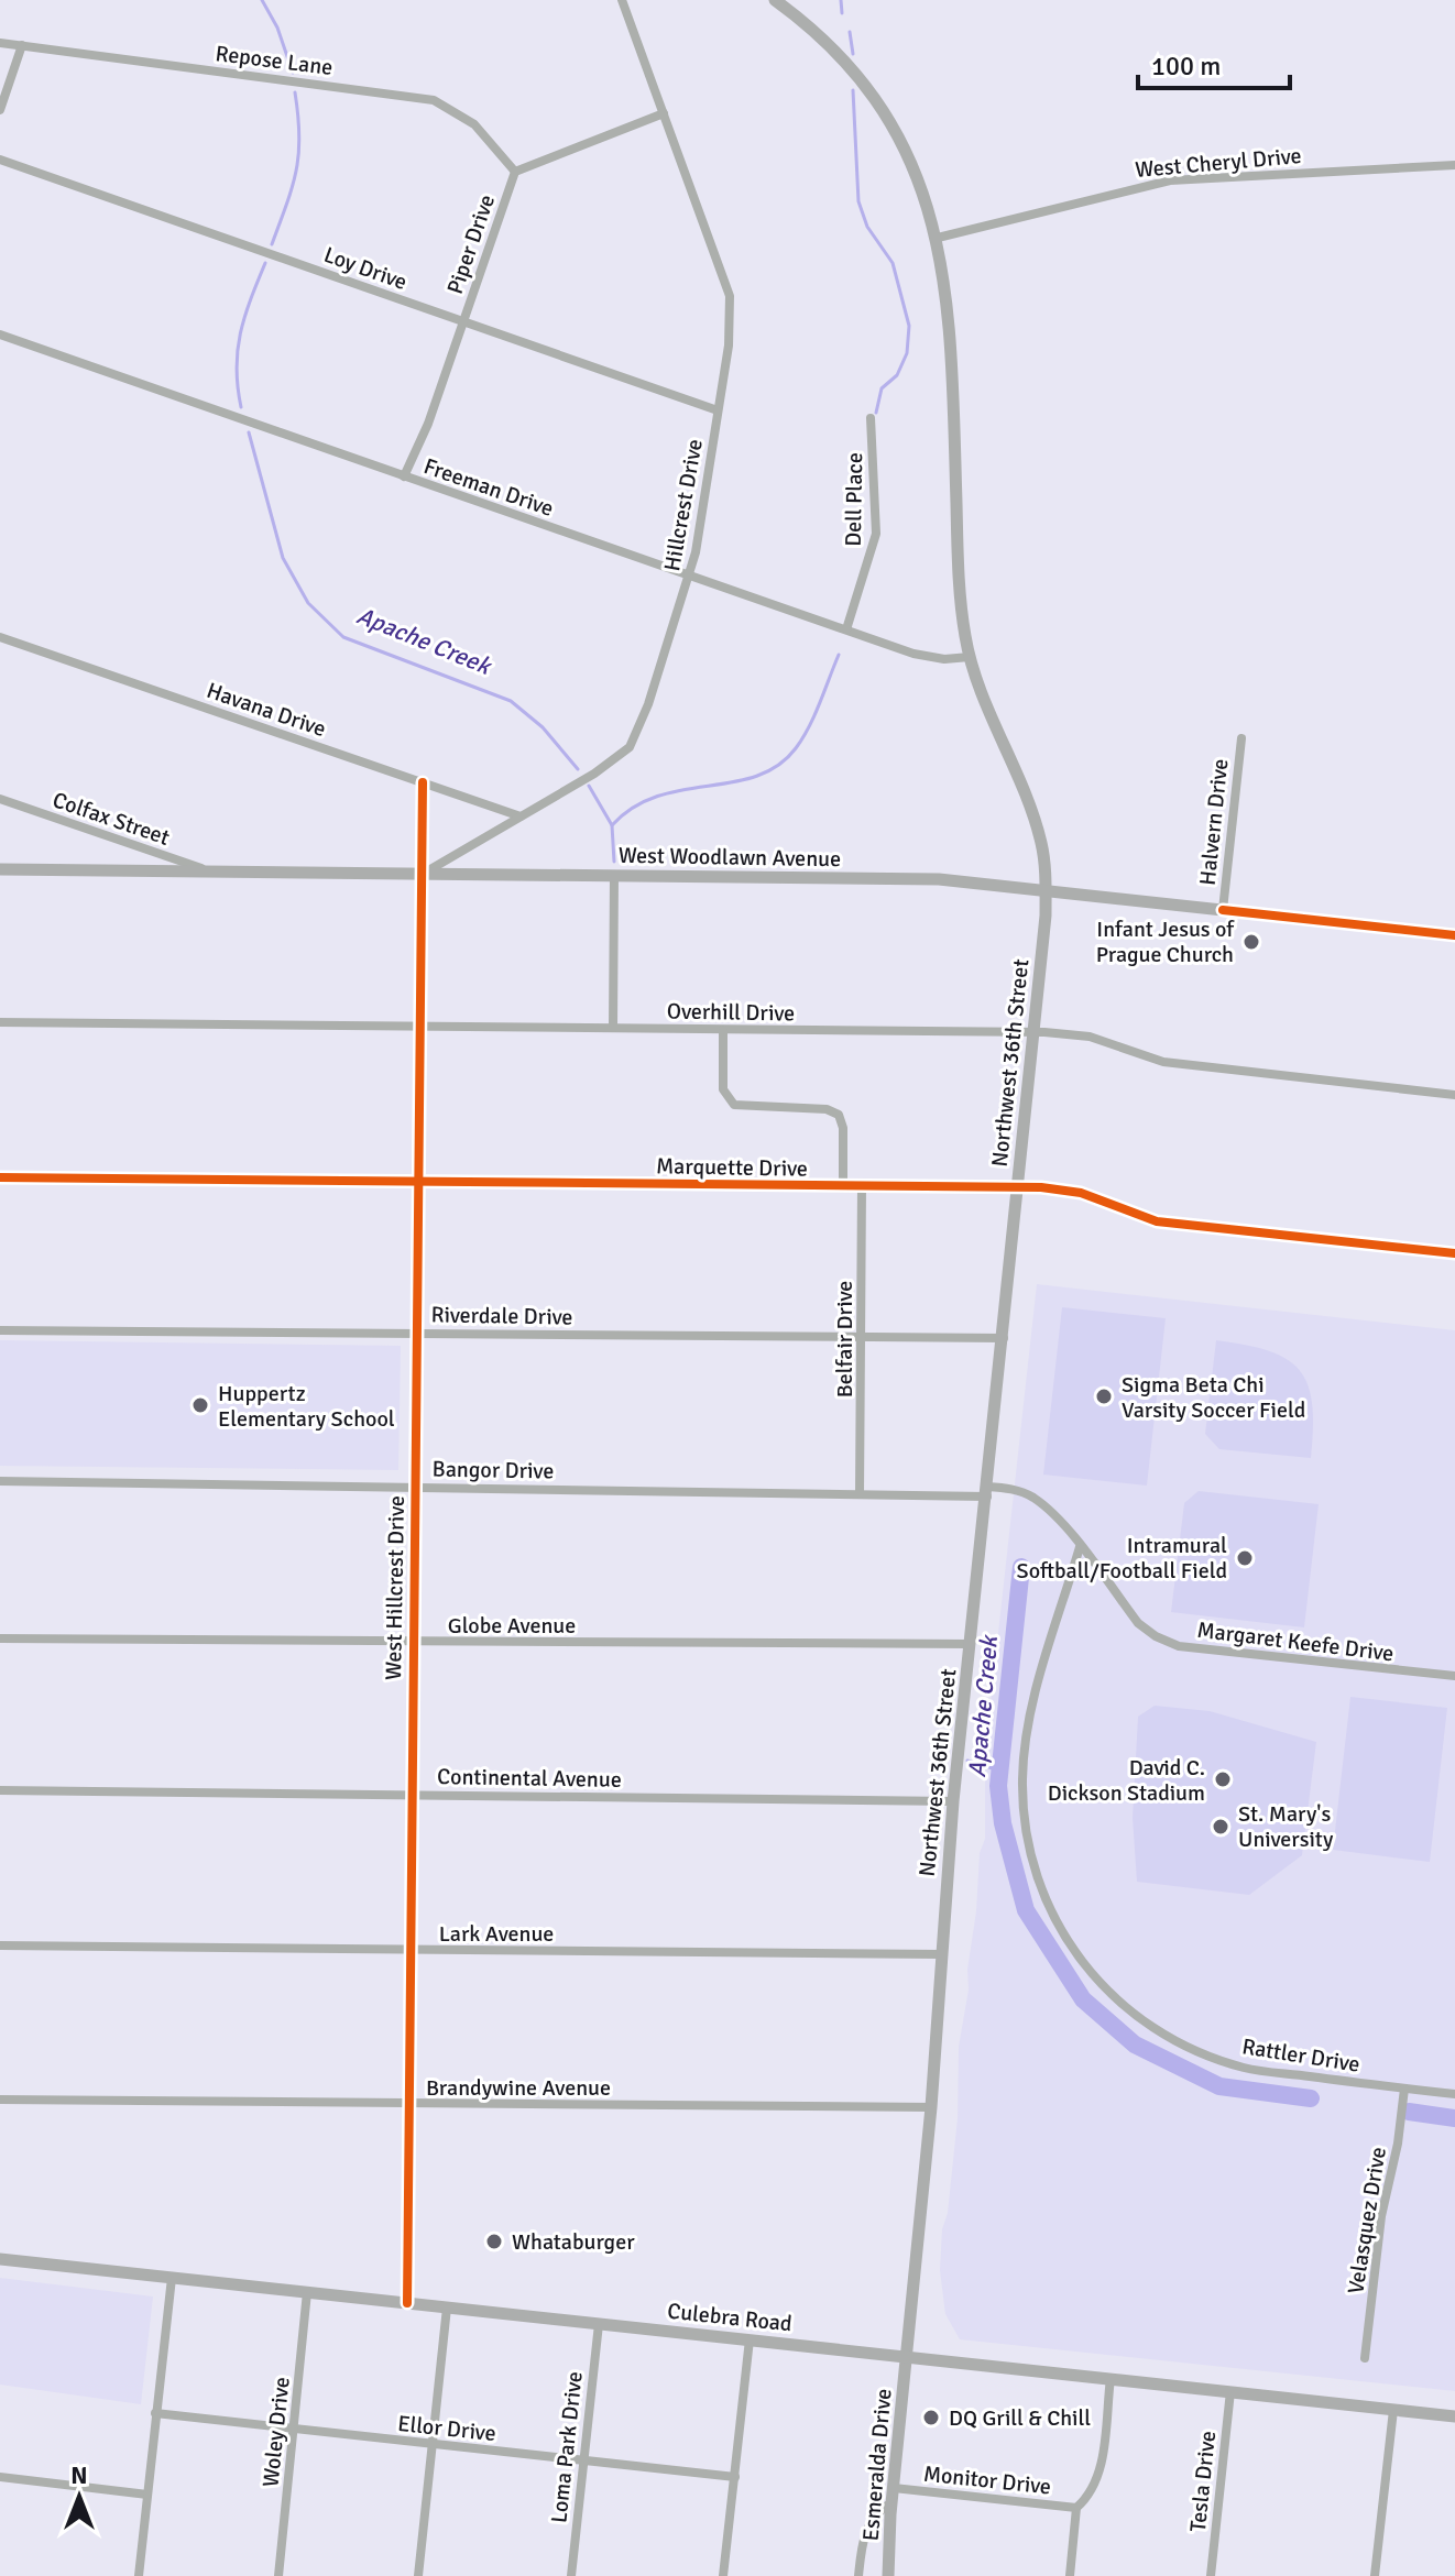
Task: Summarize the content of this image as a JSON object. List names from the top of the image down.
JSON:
{
  "streets": {
    "main road": [
      "West Woodlawn Avenue",
      "Northwest 36th Street",
      "Culebra Road",
      "Esmeralda Drive"
    ],
    "street": [
      "Repose Lane",
      "West Cheryl Drive",
      "Piper Drive",
      "Loy Drive",
      "Freeman Drive",
      "Dell Place",
      "Hillcrest Drive",
      "Havana Drive",
      "Colfax Street",
      "Halvern Drive",
      "Overhill Drive",
      "Marquette Drive",
      "Riverdale Drive",
      "Belfair Drive",
      "Bangor Drive",
      "West Hillcrest Drive",
      "Globe Avenue",
      "Margaret Keefe Drive",
      "Continental Avenue",
      "Lark Avenue",
      "Rattler Drive",
      "Brandywine Avenue",
      "Velasquez Drive",
      "Ellor Drive",
      "Woley Drive",
      "Loma Park Drive",
      "Monitor Drive",
      "Tesla Drive"
    ]
  },
  "crossings": [
    ["Repose Lane", "Piper Drive"],
    ["West Cheryl Drive", "Northwest 36th Street"],
    ["Piper Drive", "Loy Drive"],
    ["Piper Drive", "Freeman Drive"],
    ["Piper Drive", "Hillcrest Drive"],
    ["Loy Drive", "Hillcrest Drive"],
    ["Freeman Drive", "Dell Place"],
    ["Freeman Drive", "Hillcrest Drive"],
    ["Freeman Drive", "Northwest 36th Street"],
    ["Hillcrest Drive", "Havana Drive"],
    ["Hillcrest Drive", "West Woodlawn Avenue"],
    ["Hillcrest Drive", "West Hillcrest Drive"],
    ["Colfax Street", "West Woodlawn Avenue"],
    ["Halvern Drive", "West Woodlawn Avenue"],
    ["West Woodlawn Avenue", "Northwest 36th Street"],
    ["West Woodlawn Avenue", "West Hillcrest Drive"],
    ["Overhill Drive", "Northwest 36th Street"],
    ["Overhill Drive", "West Hillcrest Drive"],
    ["Northwest 36th Street", "Marquette Drive"],
    ["Northwest 36th Street", "Riverdale Drive"],
    ["Northwest 36th Street", "Bangor Drive"],
    ["Northwest 36th Street", "Globe Avenue"],
    ["Northwest 36th Street", "Margaret Keefe Drive"],
    ["Northwest 36th Street", "Continental Avenue"],
    ["Northwest 36th Street", "Lark Avenue"],
    ["Northwest 36th Street", "Brandywine Avenue"],
    ["Northwest 36th Street", "Culebra Road"],
    ["Northwest 36th Street", "Esmeralda Drive"],
    ["Marquette Drive", "Belfair Drive"],
    ["Marquette Drive", "West Hillcrest Drive"],
    ["Riverdale Drive", "Belfair Drive"],
    ["Riverdale Drive", "West Hillcrest Drive"],
    ["Belfair Drive", "Bangor Drive"],
    ["Bangor Drive", "West Hillcrest Drive"],
    ["Bangor Drive", "Margaret Keefe Drive"],
    ["West Hillcrest Drive", "Globe Avenue"],
    ["West Hillcrest Drive", "Continental Avenue"],
    ["West Hillcrest Drive", "Lark Avenue"],
    ["West Hillcrest Drive", "Brandywine Avenue"],
    ["West Hillcrest Drive", "Culebra Road"],
    ["Margaret Keefe Drive", "Rattler Drive"],
    ["Rattler Drive", "Velasquez Drive"],
    ["Culebra Road", "Woley Drive"],
    ["Culebra Road", "Loma Park Drive"],
    ["Culebra Road", "Esmeralda Drive"],
    ["Culebra Road", "Tesla Drive"],
    ["Ellor Drive", "Woley Drive"],
    ["Ellor Drive", "Loma Park Drive"],
    ["Esmeralda Drive", "Monitor Drive"]
  ],
  "water": ["Apache Creek"],
  "places": [
    "Infant Jesus of Prague Church",
    "Sigma Beta Chi Varsity Soccer Field",
    "Huppertz Elementary School",
    "Intramural Softball/Football Field",
    "David C. Dickson Stadium",
    "St. Mary's University",
    "Whataburger",
    "DQ Grill & Chill"
  ],
  "scale_bar": "100 m",
  "north": "top"
}
